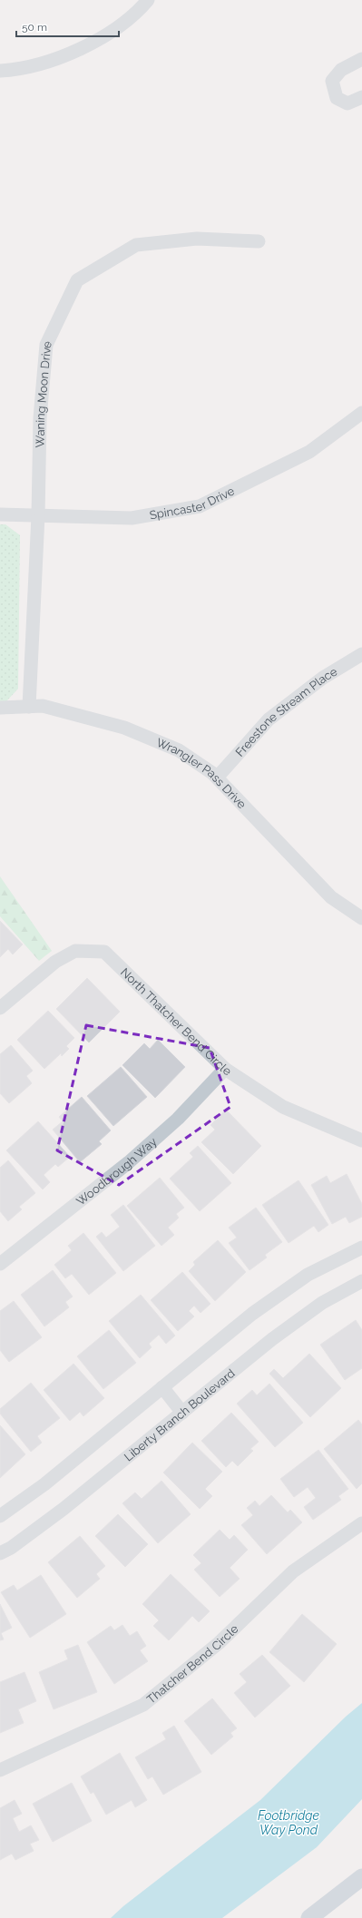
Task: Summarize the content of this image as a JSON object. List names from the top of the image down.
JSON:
{
  "streets": {
    "street": [
      "Waning Moon Drive",
      "Spincaster Drive",
      "Freestone Stream Place",
      "Wrangler Pass Drive",
      "North Thatcher Bend Circle",
      "Woodbrough Way",
      "Liberty Branch Boulevard",
      "Thatcher Bend Circle"
    ]
  },
  "crossings": [
    ["Waning Moon Drive", "Spincaster Drive"],
    ["Waning Moon Drive", "Wrangler Pass Drive"],
    ["Freestone Stream Place", "Wrangler Pass Drive"],
    ["North Thatcher Bend Circle", "Woodbrough Way"]
  ],
  "water": ["Footbridge Way Pond"],
  "scale_bar": "50 m"
}
